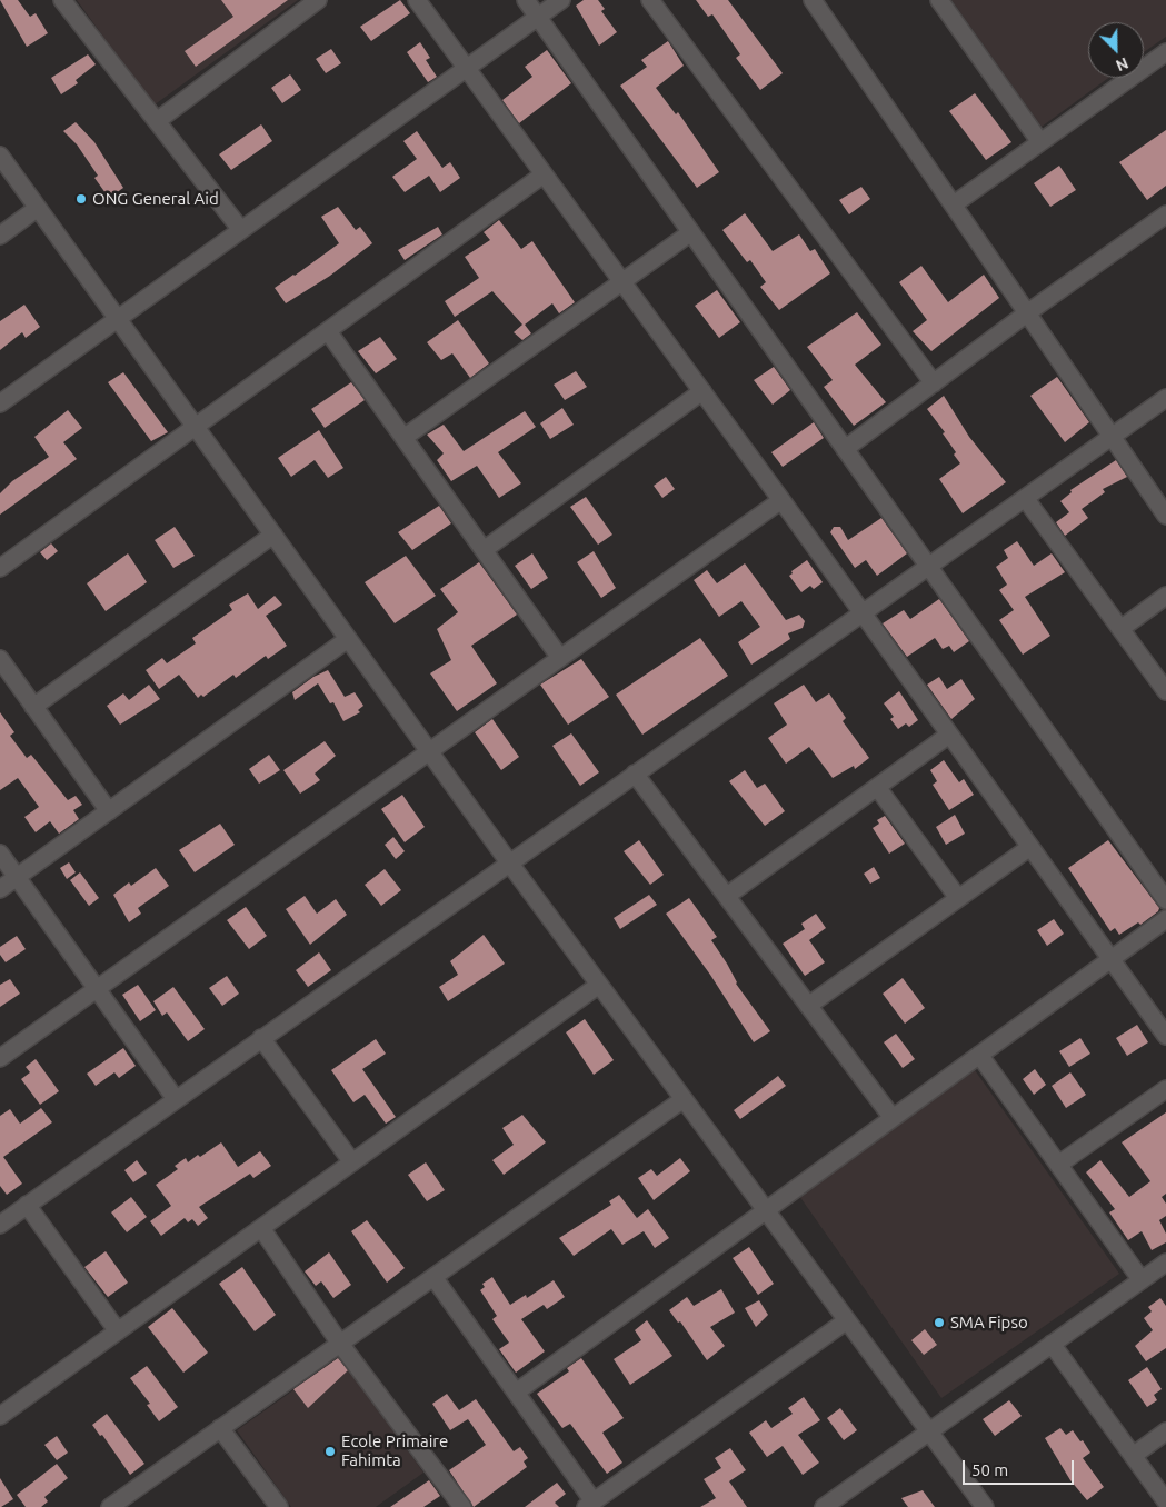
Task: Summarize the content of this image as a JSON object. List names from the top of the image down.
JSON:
{
  "places": ["ONG General Aid", "SMA Fipso", "Ecole Primaire Fahimta"],
  "scale_bar": "50 m",
  "north": "bottom right"
}
